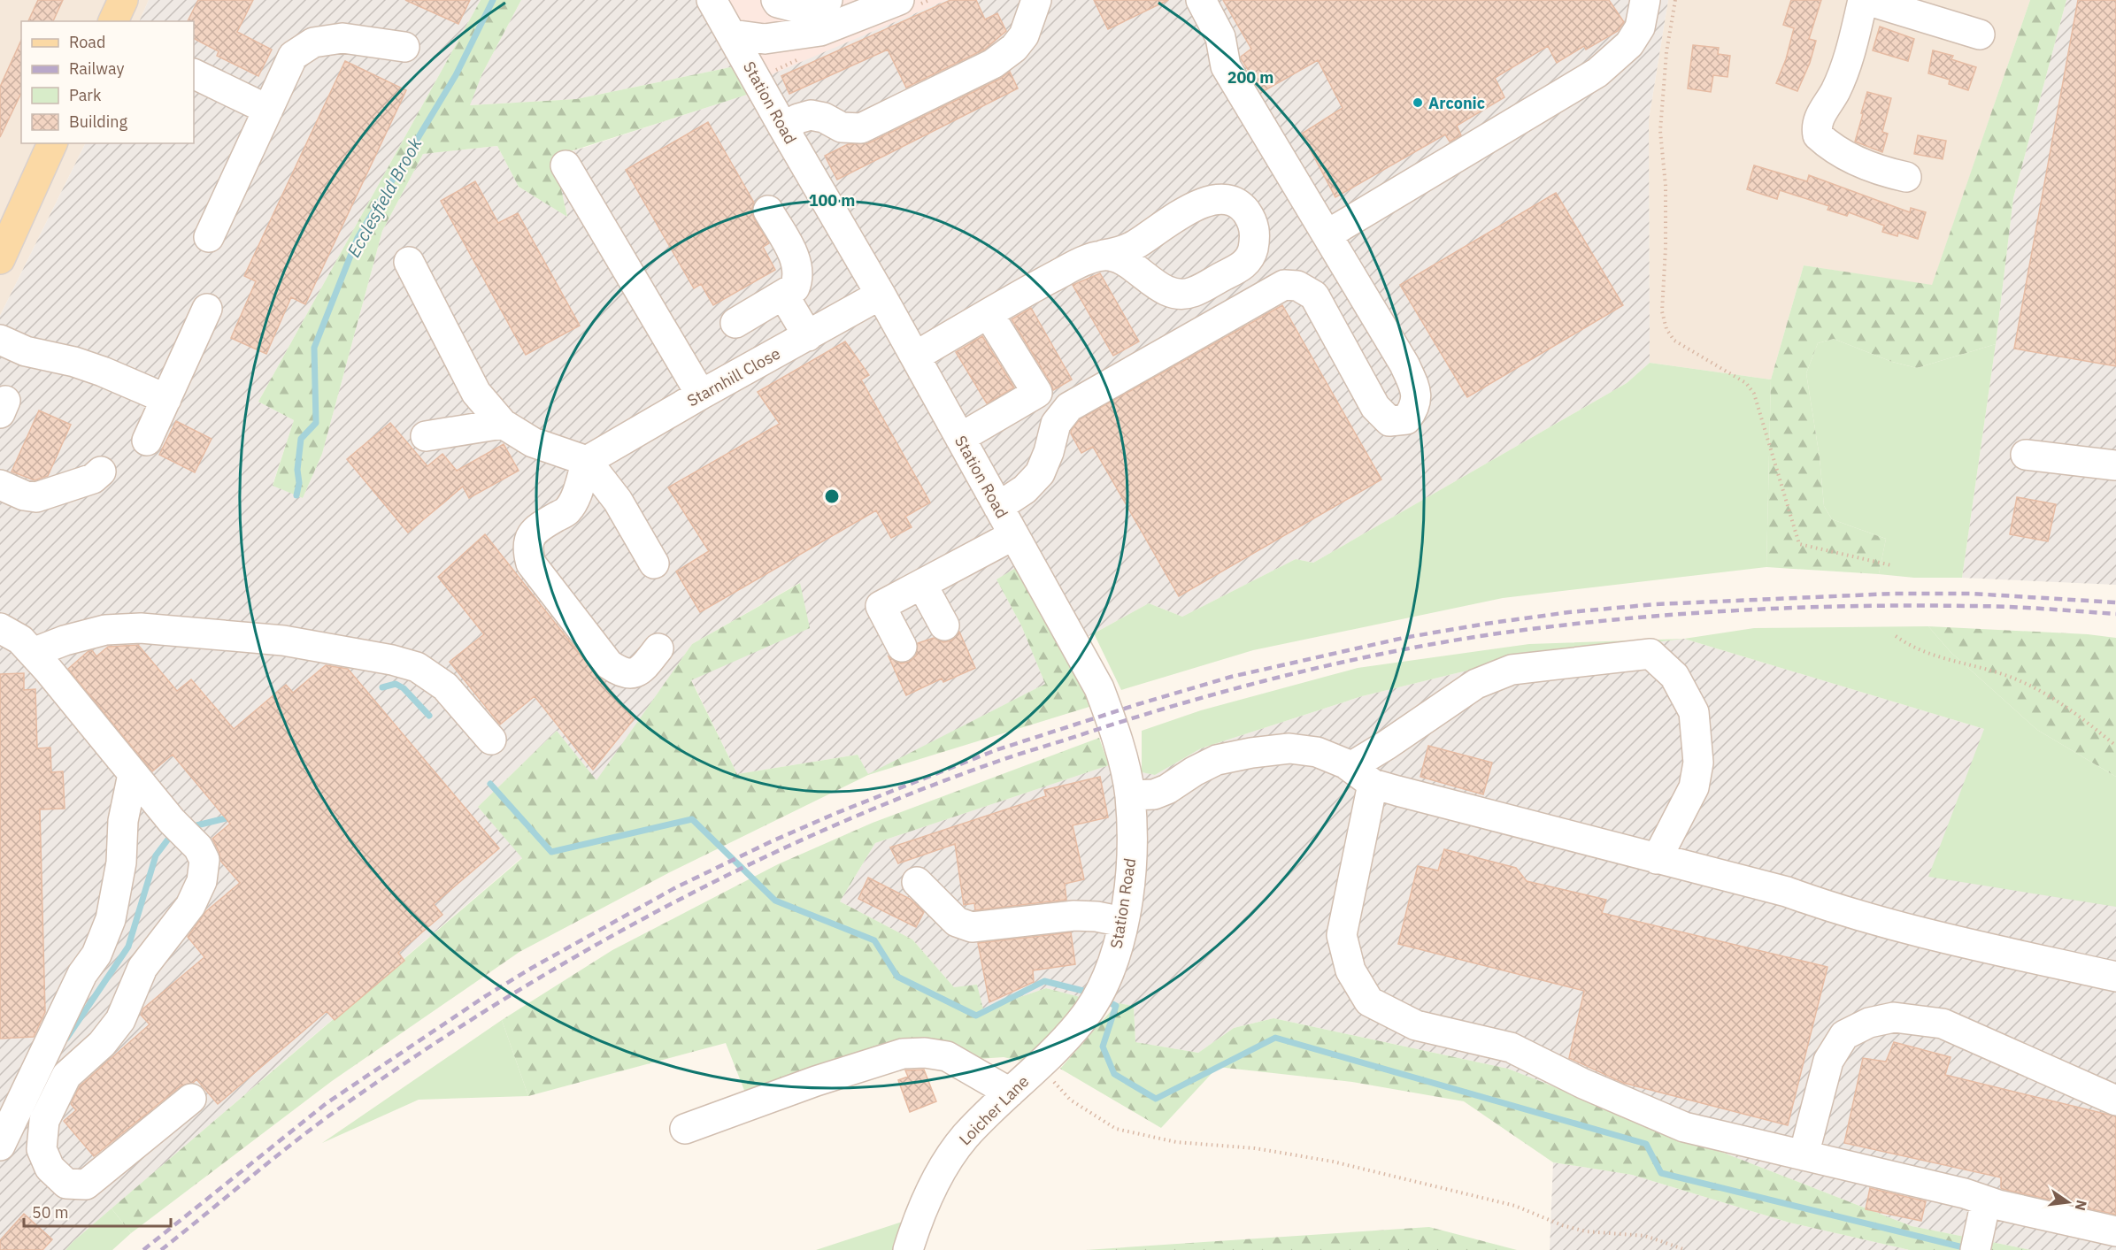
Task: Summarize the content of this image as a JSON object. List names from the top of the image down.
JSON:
{
  "streets": {
    "street": ["Station Road", "Starnhill Close", "Loicher Lane"]
  },
  "crossings": [
    ["Station Road", "Starnhill Close"],
    ["Station Road", "Loicher Lane"]
  ],
  "water": ["Ecclesfield Brook"],
  "places": ["Arconic"],
  "legend": [
    "Road",
    "Railway",
    "Park",
    "Building"
  ],
  "scale_bar": "50 m",
  "north": "right",
  "rings": ["200 m", "100 m"]
}
